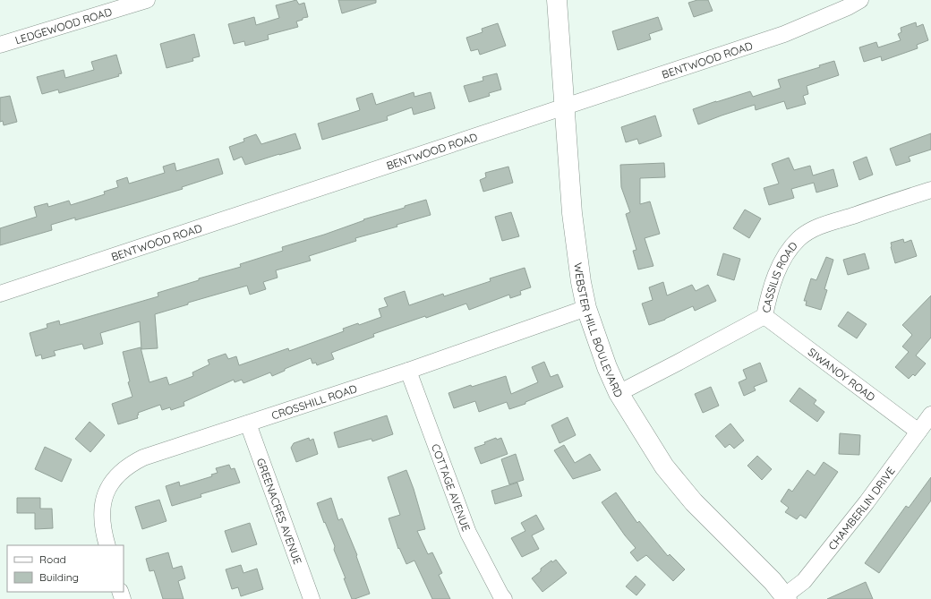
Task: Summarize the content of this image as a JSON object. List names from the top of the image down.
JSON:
{
  "streets": {
    "street": [
      "LEDGEWOOD ROAD",
      "BENTWOOD ROAD",
      "CASSILIS ROAD",
      "WEBSTER HILL BOULEVARD",
      "SIWANOY ROAD",
      "CROSSHILL ROAD",
      "COTTAGE AVENUE",
      "CHAMBERLIN DRIVE",
      "GREENACRES AVENUE"
    ]
  },
  "crossings": [
    ["BENTWOOD ROAD", "WEBSTER HILL BOULEVARD"],
    ["CASSILIS ROAD", "WEBSTER HILL BOULEVARD"],
    ["CASSILIS ROAD", "SIWANOY ROAD"],
    ["WEBSTER HILL BOULEVARD", "CROSSHILL ROAD"],
    ["WEBSTER HILL BOULEVARD", "CHAMBERLIN DRIVE"],
    ["SIWANOY ROAD", "CHAMBERLIN DRIVE"],
    ["CROSSHILL ROAD", "COTTAGE AVENUE"],
    ["CROSSHILL ROAD", "GREENACRES AVENUE"]
  ],
  "legend": ["Road", "Building"]
}
